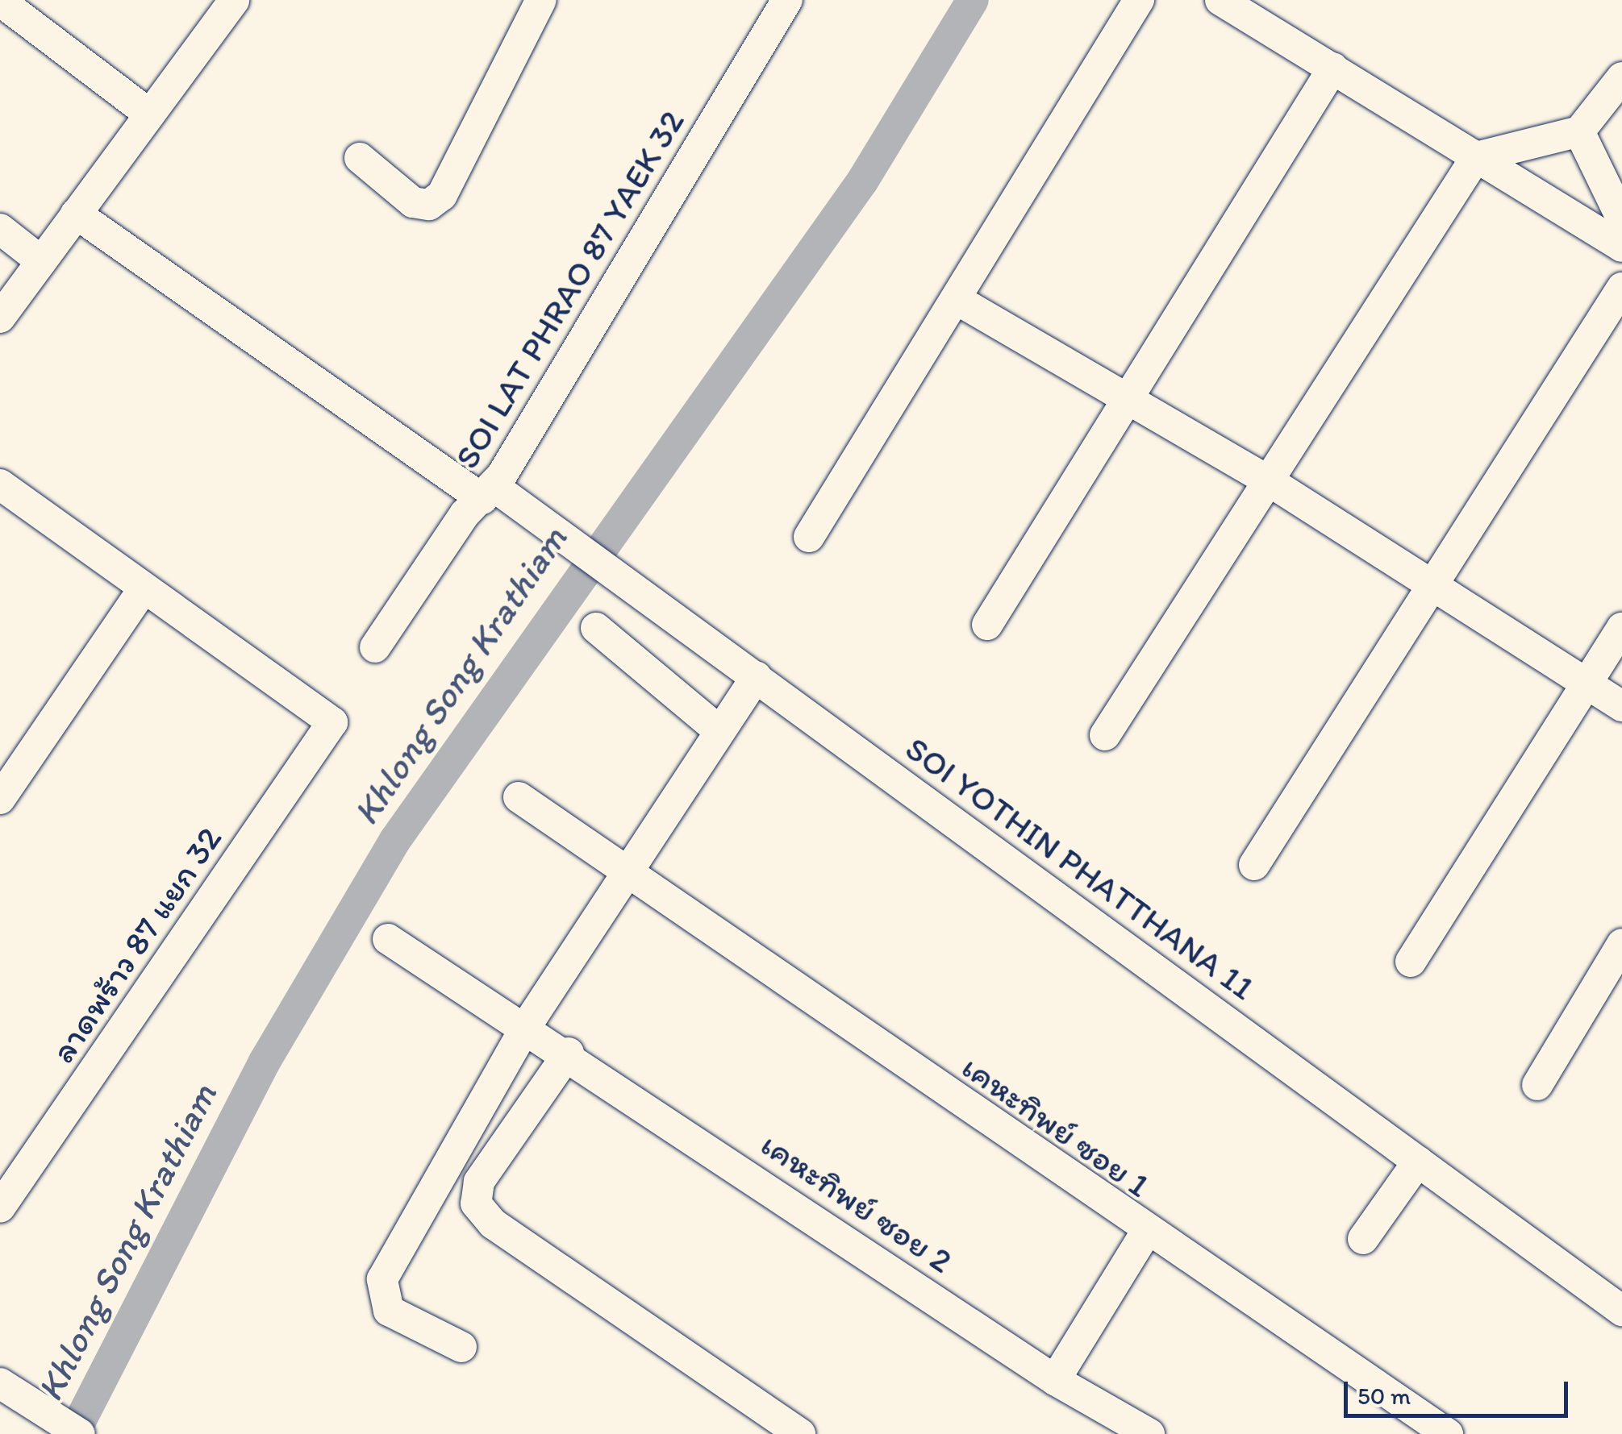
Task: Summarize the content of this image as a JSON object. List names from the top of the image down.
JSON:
{
  "streets": {
    "street": [
      "SOI LAT PHRAO 87 YAEK 32",
      "SOI YOTHIN PHATTHANA 11",
      "ลาดพร้าว 87 แยก 32",
      "เคหะทิพย์ ซอย 1",
      "เคหะทิพย์ ซอย 2"
    ]
  },
  "crossings": [
    ["SOI LAT PHRAO 87 YAEK 32", "SOI YOTHIN PHATTHANA 11"]
  ],
  "water": ["Khlong Song Krathiam"],
  "scale_bar": "50 m"
}
